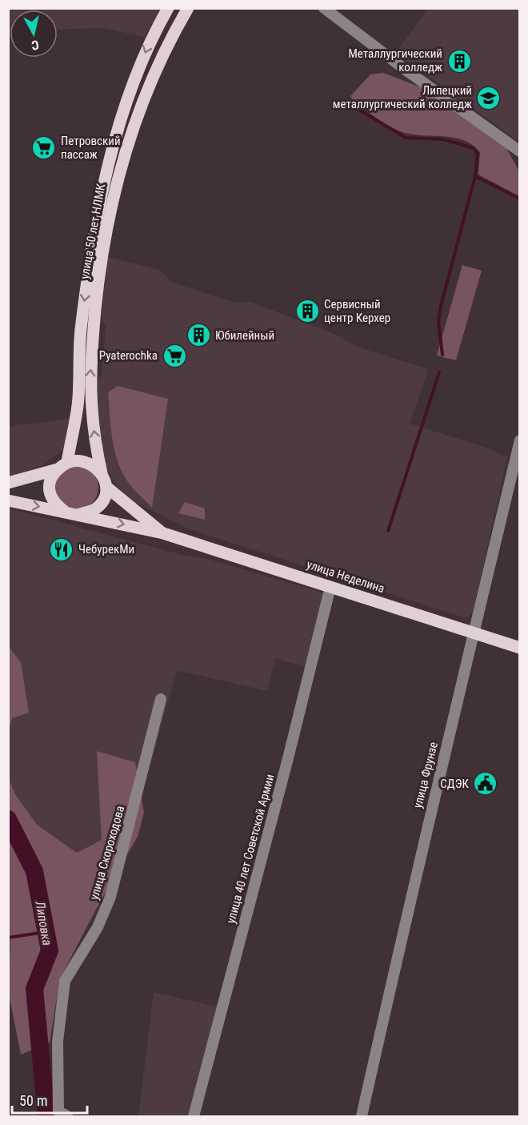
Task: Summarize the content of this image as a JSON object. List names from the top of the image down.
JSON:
{
  "streets": {
    "main road": ["улица 50 лет НЛМК", "улица Неделина"],
    "street": ["улица Фрунзе", "улица 40 лет Советской Армии", "улица Скороходова"]
  },
  "crossings": [
    ["улица 50 лет НЛМК", "улица Неделина"],
    ["улица Неделина", "улица Фрунзе"],
    ["улица Неделина", "улица 40 лет Советской Армии"]
  ],
  "water": ["Липовка"],
  "places": {
    "building": ["Металлургический колледж", "Сервисный центр Керхер", "Юбилейный"],
    "school or university": ["Липецкий металлургический колледж"],
    "supermarket": ["Петровский пассаж", "Pyaterochka"],
    "restaurant": ["ЧебурекМи"],
    "public building": ["СДЭК"]
  },
  "scale_bar": "50 m",
  "north": "bottom"
}
